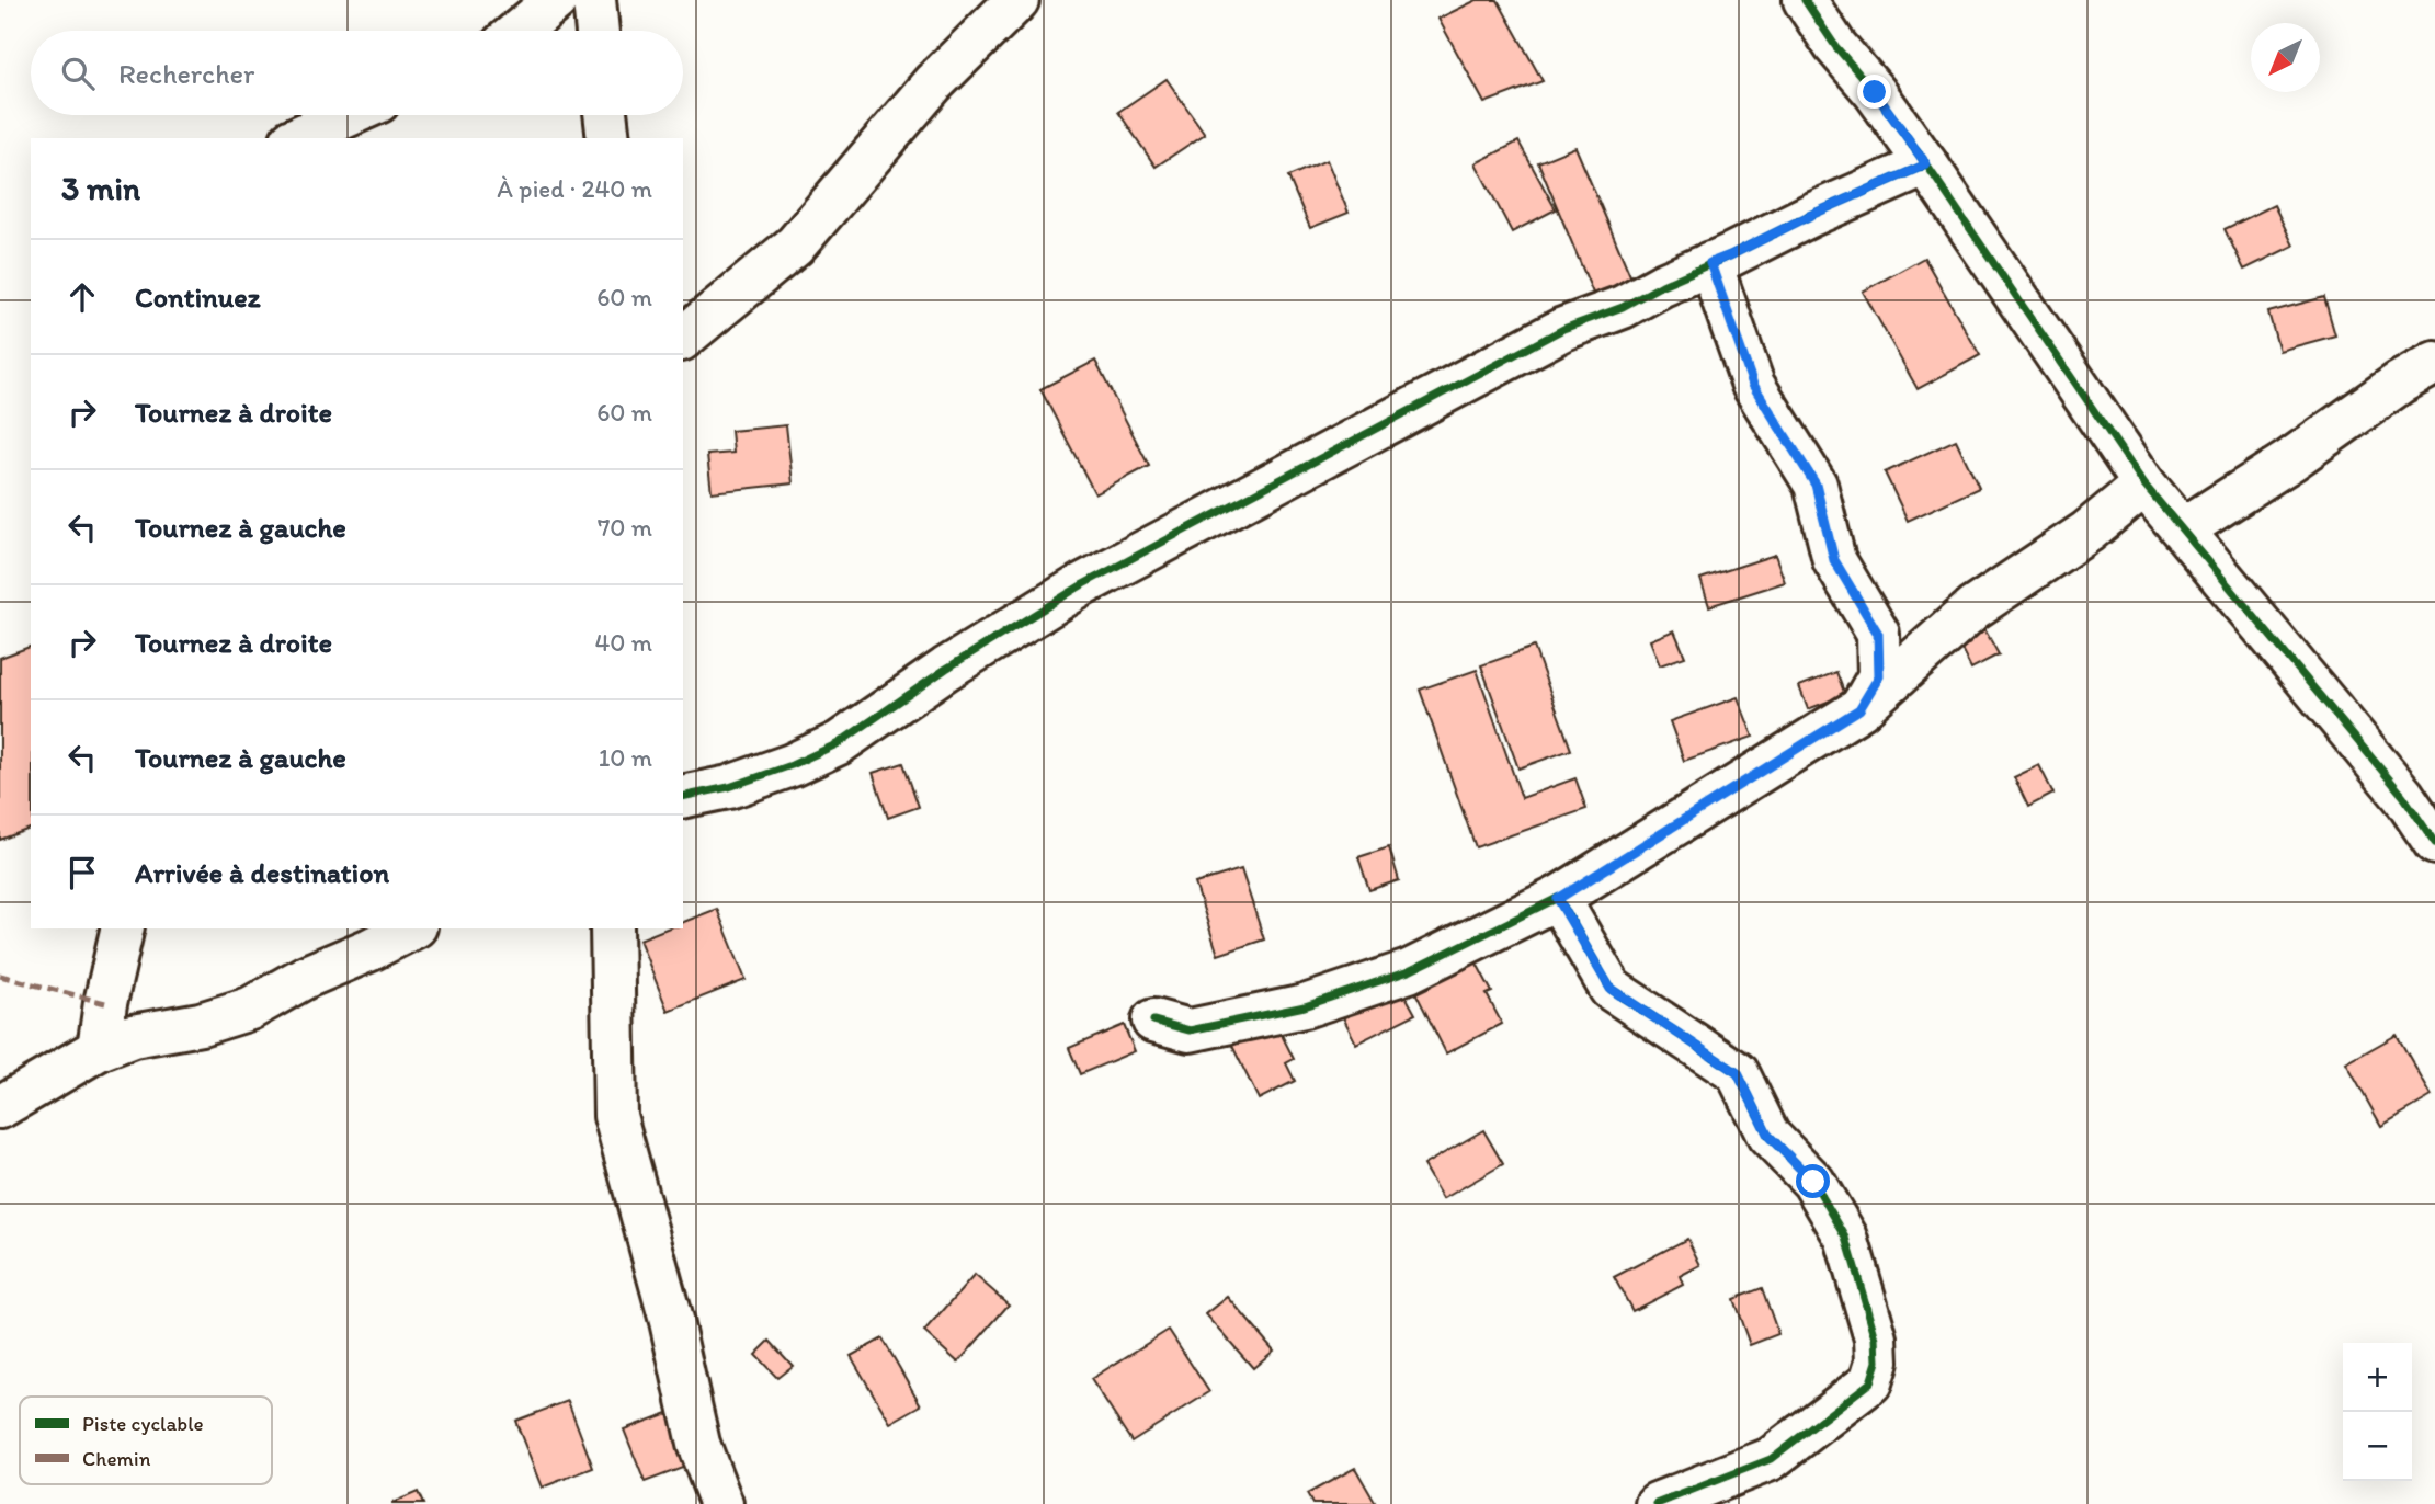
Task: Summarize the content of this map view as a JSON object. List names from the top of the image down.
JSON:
{
  "legend": ["Piste cyclable", "Chemin"],
  "north": "bottom left",
  "page": {
    "search": "Rechercher",
    "heading": ["3 min", "À pied · 240 m"],
    "list": [
      ["Continuez", "60 m"],
      ["Tournez à droite", "60 m"],
      ["Tournez à gauche", "70 m"],
      ["Tournez à droite", "40 m"],
      ["Tournez à gauche", "10 m"],
      "Arrivée à destination"
    ],
    "map_buttons": ["+", "−"]
  }
}
